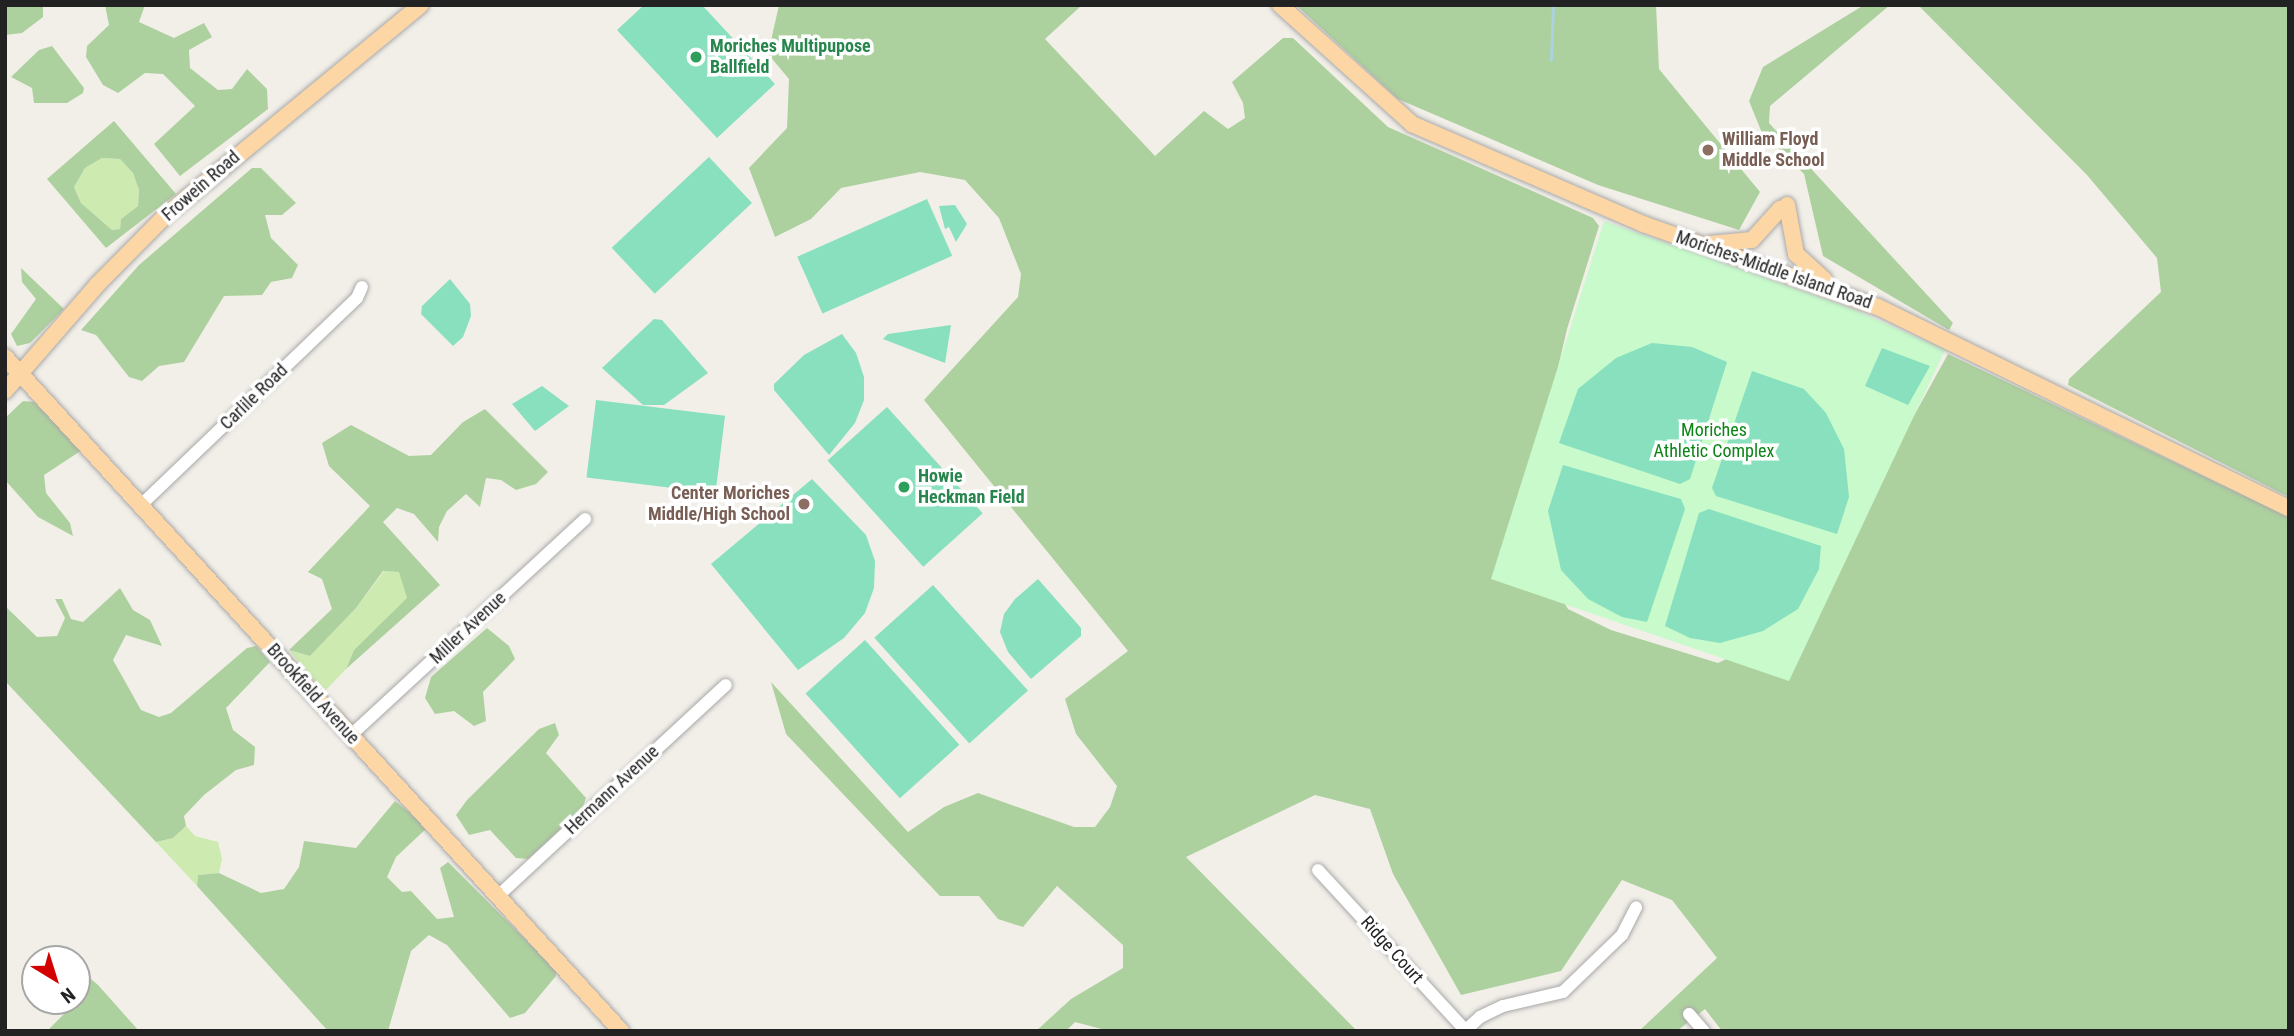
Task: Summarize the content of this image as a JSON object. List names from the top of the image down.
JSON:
{
  "streets": {
    "main road": ["Frowein Road", "Moriches-Middle Island Road", "Brookfield Avenue"],
    "street": [
      "Carlile Road",
      "Miller Avenue",
      "Hermann Avenue",
      "Ridge Court"
    ]
  },
  "crossings": [
    ["Frowein Road", "Brookfield Avenue"],
    ["Carlile Road", "Brookfield Avenue"],
    ["Miller Avenue", "Brookfield Avenue"],
    ["Brookfield Avenue", "Hermann Avenue"]
  ],
  "parks": ["Moriches Athletic Complex"],
  "places": [
    "Moriches Multipupose Ballfield",
    "William Floyd Middle School",
    "Howie Heckman Field",
    "Center Moriches Middle/High School"
  ],
  "north": "bottom right"
}
